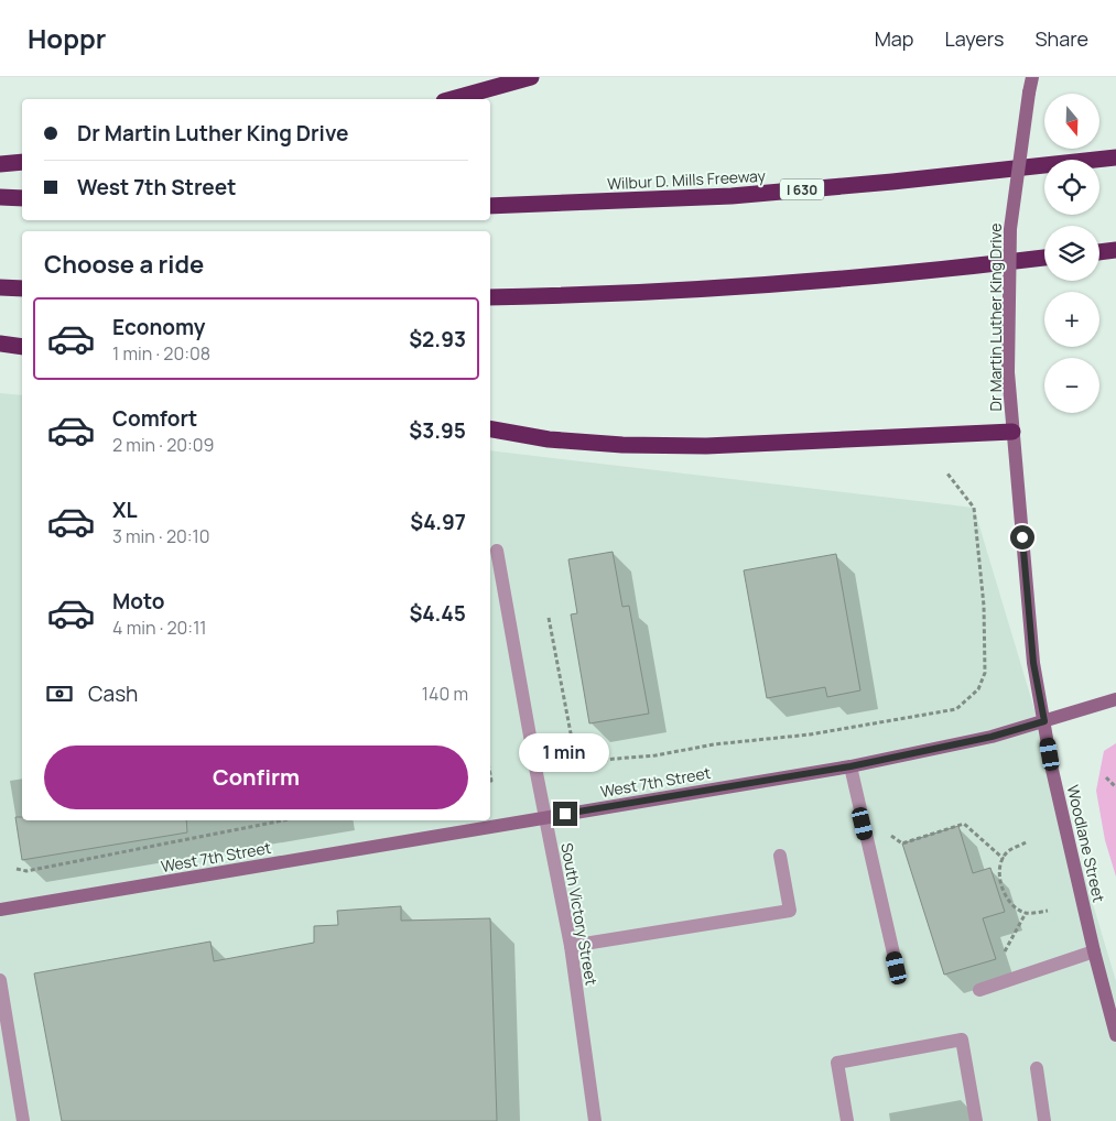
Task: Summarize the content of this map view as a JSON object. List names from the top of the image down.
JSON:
{
  "streets": {
    "highway": ["Wilbur D. Mills Freeway", "I 630"],
    "street": [
      "Dr Martin Luther King Drive",
      "West 7th Street",
      "Woodlane Street",
      "South Victory Street"
    ]
  },
  "crossings": [
    ["Dr Martin Luther King Drive", "West 7th Street"],
    ["Dr Martin Luther King Drive", "Woodlane Street"],
    ["West 7th Street", "Woodlane Street"],
    ["West 7th Street", "South Victory Street"]
  ],
  "north": "bottom",
  "page": {
    "header": "Hoppr",
    "nav": ["Map", "Layers", "Share"],
    "map_buttons": ["+", "−"],
    "banner": ["Dr Martin Luther King Drive", "West 7th Street"],
    "heading": "Choose a ride",
    "list": [
      {
        "name": "Economy",
        "note": "1 min · 20:08",
        "value": "$2.93"
      },
      {
        "name": "Comfort",
        "note": "2 min · 20:09",
        "value": "$3.95"
      },
      {
        "name": "XL",
        "note": "3 min · 20:10",
        "value": "$4.97"
      },
      {
        "name": "Moto",
        "note": "4 min · 20:11",
        "value": "$4.45"
      }
    ],
    "pay": ["Cash", "140 m"],
    "bubble": "1 min",
    "buttons": "Confirm"
  }
}
